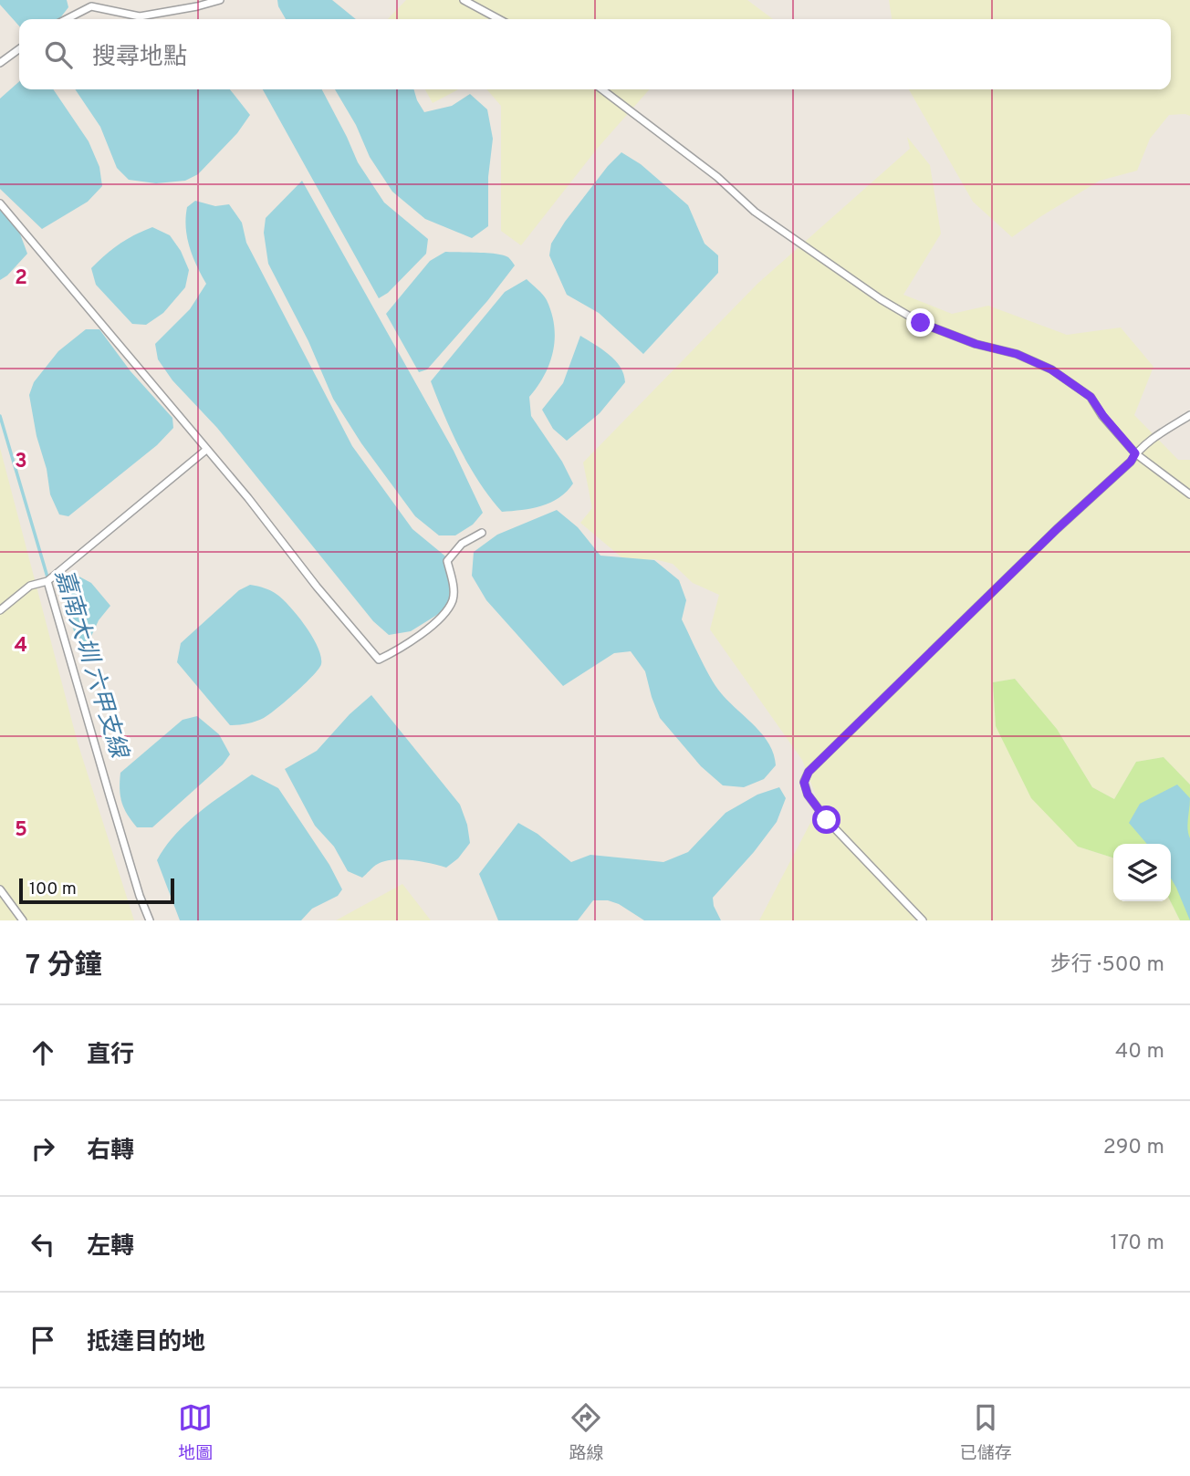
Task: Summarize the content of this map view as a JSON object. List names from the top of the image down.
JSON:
{
  "water": ["嘉南大圳 六甲支線"],
  "scale_bar": "100 m",
  "page": {
    "search": "搜尋地點",
    "scale": "100 m",
    "heading": ["7 分鐘", "步行 · 500 m"],
    "list": [
      ["直行", "40 m"],
      ["右轉", "290 m"],
      ["左轉", "170 m"],
      "抵達目的地"
    ],
    "nav": ["地圖", "路線", "已儲存"]
  },
  "grid": {
    "rows": [
      "2",
      "3",
      "4",
      "5"
    ]
  }
}
